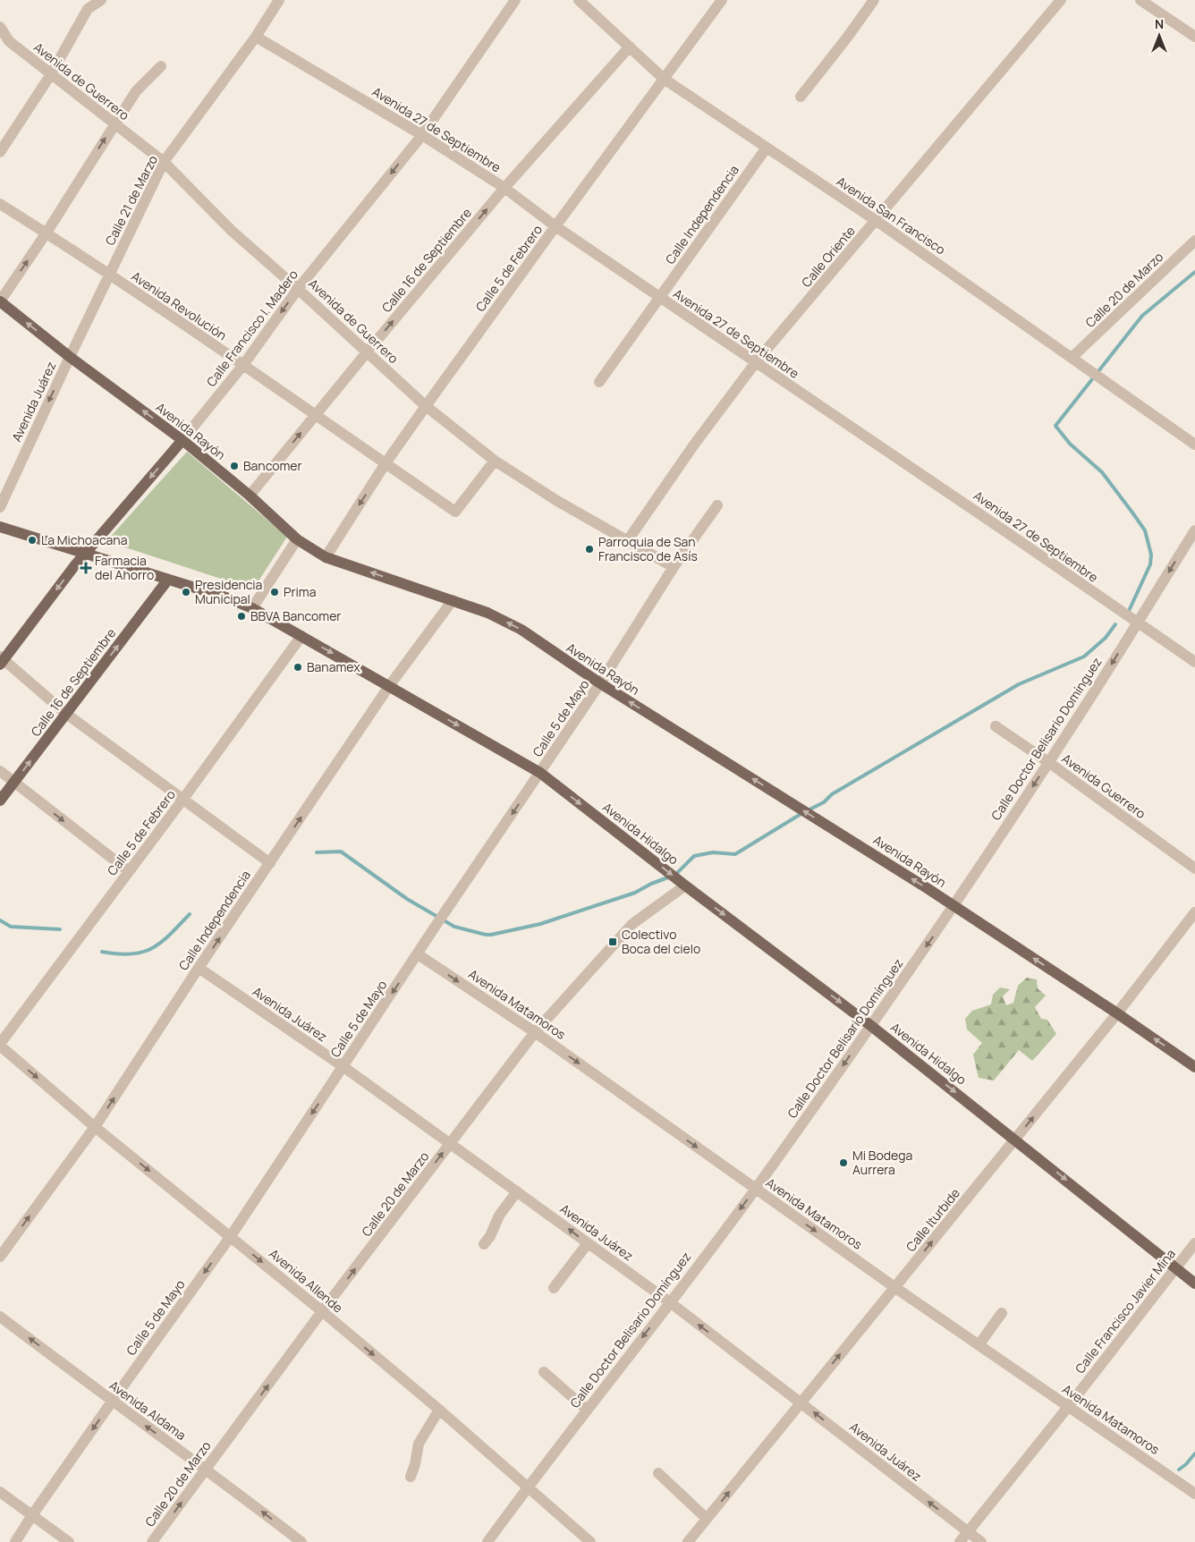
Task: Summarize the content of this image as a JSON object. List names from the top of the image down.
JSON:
{
  "streets": {
    "main road": [
      "Calle 16 de Septiembre",
      "Calle Francisco I. Madero",
      "Avenida Rayón",
      "Avenida Hidalgo"
    ],
    "street": [
      "Avenida de Guerrero",
      "Avenida 27 de Septiembre",
      "Calle 21 de Marzo",
      "Calle Independencia",
      "Avenida San Francisco",
      "Calle Oriente",
      "Calle 5 de Febrero",
      "Calle 20 de Marzo",
      "Avenida Revolución",
      "Avenida Juárez",
      "Calle 5 de Mayo",
      "Calle Doctor Belisario Domínguez",
      "Avenida Guerrero",
      "Avenida Matamoros",
      "Calle Iturbide",
      "Avenida Allende",
      "Calle Francisco Javier Mina",
      "Avenida Aldama"
    ]
  },
  "crossings": [
    ["Avenida de Guerrero", "Calle 21 de Marzo"],
    ["Avenida de Guerrero", "Calle Oriente"],
    ["Avenida de Guerrero", "Calle 16 de Septiembre"],
    ["Avenida de Guerrero", "Calle 5 de Febrero"],
    ["Avenida de Guerrero", "Avenida Revolución"],
    ["Avenida de Guerrero", "Calle Francisco I. Madero"],
    ["Avenida de Guerrero", "Calle 5 de Mayo"],
    ["Avenida 27 de Septiembre", "Calle 21 de Marzo"],
    ["Avenida 27 de Septiembre", "Calle Independencia"],
    ["Avenida 27 de Septiembre", "Calle Oriente"],
    ["Avenida 27 de Septiembre", "Calle 16 de Septiembre"],
    ["Avenida 27 de Septiembre", "Calle 5 de Febrero"],
    ["Avenida 27 de Septiembre", "Calle Francisco I. Madero"],
    ["Avenida 27 de Septiembre", "Calle Doctor Belisario Domínguez"],
    ["Calle 21 de Marzo", "Avenida Revolución"],
    ["Calle 21 de Marzo", "Avenida Juárez"],
    ["Calle 21 de Marzo", "Avenida Rayón"],
    ["Calle Independencia", "Avenida San Francisco"],
    ["Calle Independencia", "Avenida Juárez"],
    ["Calle Independencia", "Avenida Rayón"],
    ["Calle Independencia", "Avenida Hidalgo"],
    ["Calle Independencia", "Avenida Allende"],
    ["Avenida San Francisco", "Calle Oriente"],
    ["Avenida San Francisco", "Calle 16 de Septiembre"],
    ["Avenida San Francisco", "Calle 5 de Febrero"],
    ["Avenida San Francisco", "Calle 20 de Marzo"],
    ["Calle 16 de Septiembre", "Avenida Revolución"],
    ["Calle 16 de Septiembre", "Avenida Rayón"],
    ["Calle 16 de Septiembre", "Avenida Hidalgo"],
    ["Calle 5 de Febrero", "Avenida Revolución"],
    ["Calle 5 de Febrero", "Avenida Rayón"],
    ["Calle 5 de Febrero", "Avenida Hidalgo"],
    ["Calle 5 de Febrero", "Avenida Allende"],
    ["Calle 20 de Marzo", "Avenida Juárez"],
    ["Calle 20 de Marzo", "Avenida Hidalgo"],
    ["Calle 20 de Marzo", "Avenida Matamoros"],
    ["Calle 20 de Marzo", "Avenida Allende"],
    ["Calle 20 de Marzo", "Avenida Aldama"],
    ["Avenida Revolución", "Calle Francisco I. Madero"],
    ["Calle Francisco I. Madero", "Avenida Rayón"],
    ["Calle Francisco I. Madero", "Avenida Hidalgo"],
    ["Avenida Juárez", "Avenida Rayón"],
    ["Avenida Juárez", "Calle 5 de Mayo"],
    ["Avenida Juárez", "Calle Doctor Belisario Domínguez"],
    ["Avenida Juárez", "Calle Iturbide"],
    ["Avenida Juárez", "Calle Francisco Javier Mina"],
    ["Avenida Rayón", "Calle 5 de Mayo"],
    ["Avenida Rayón", "Calle Doctor Belisario Domínguez"],
    ["Avenida Rayón", "Calle Iturbide"],
    ["Calle 5 de Mayo", "Avenida Hidalgo"],
    ["Calle 5 de Mayo", "Avenida Matamoros"],
    ["Calle 5 de Mayo", "Avenida Allende"],
    ["Calle 5 de Mayo", "Avenida Aldama"],
    ["Calle Doctor Belisario Domínguez", "Avenida Guerrero"],
    ["Calle Doctor Belisario Domínguez", "Avenida Hidalgo"],
    ["Calle Doctor Belisario Domínguez", "Avenida Matamoros"],
    ["Calle Doctor Belisario Domínguez", "Avenida Allende"],
    ["Avenida Hidalgo", "Calle Iturbide"],
    ["Avenida Hidalgo", "Calle Francisco Javier Mina"],
    ["Avenida Matamoros", "Calle Iturbide"],
    ["Avenida Matamoros", "Calle Francisco Javier Mina"]
  ],
  "one_way": [
    "Calle Independencia",
    "Calle 16 de Septiembre",
    "Calle 20 de Marzo",
    "Calle Francisco I. Madero",
    "Avenida Rayón",
    "Calle 5 de Mayo",
    "Calle Doctor Belisario Domínguez",
    "Avenida Hidalgo",
    "Avenida Matamoros",
    "Calle Iturbide",
    "Avenida Allende",
    "Avenida Aldama"
  ],
  "places": {
    "other": [
      "Bancomer",
      "La Michoacana",
      "Parroquia de San Francisco de Asís",
      "Presidencia Municipal",
      "Prima",
      "BBVA Bancomer",
      "Banamex",
      "Mi Bodega Aurrera"
    ],
    "health": ["Farmacia del Ahorro"],
    "transit": ["Colectivo Boca del cielo"]
  },
  "north": "top"
}
